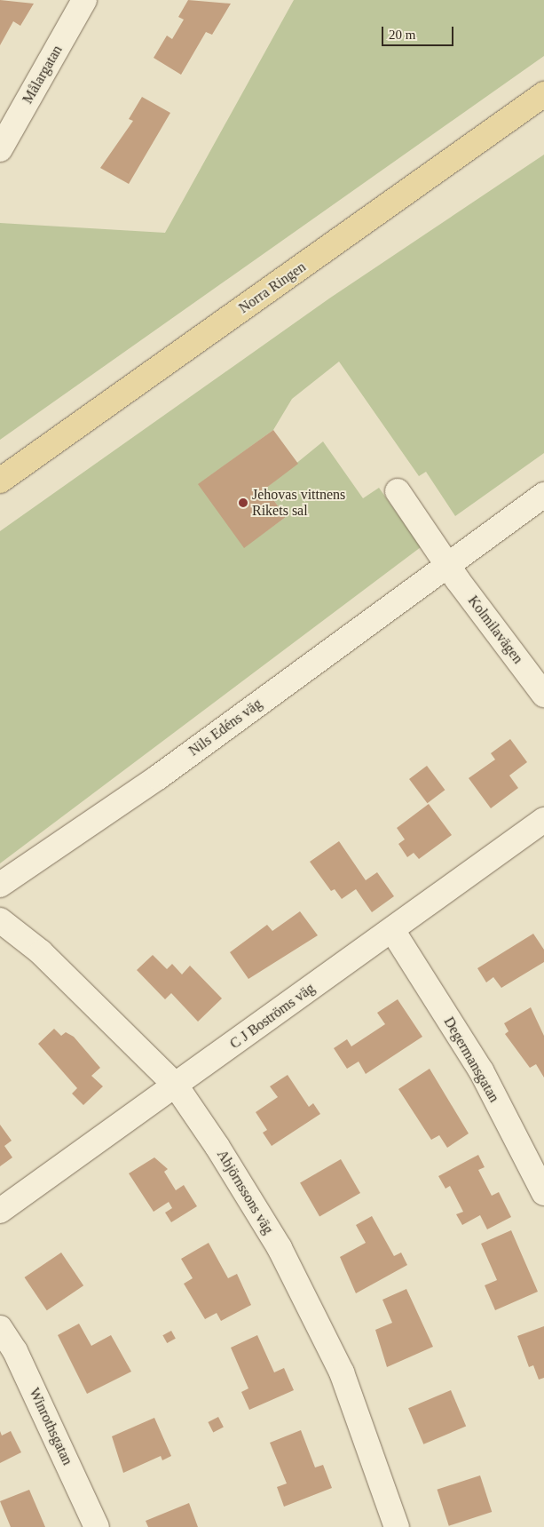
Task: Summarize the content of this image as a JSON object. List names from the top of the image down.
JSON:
{
  "streets": {
    "main road": ["Norra Ringen"],
    "street": [
      "Målargatan",
      "Kolmilavägen",
      "Nils Edéns väg",
      "C J Boströms väg",
      "Degermansgatan",
      "Abjörnssons väg",
      "Winrothsgatan"
    ]
  },
  "crossings": [
    ["Kolmilavägen", "Nils Edéns väg"],
    ["C J Boströms väg", "Degermansgatan"],
    ["C J Boströms väg", "Abjörnssons väg"]
  ],
  "places": ["Jehovas vittnens Rikets sal"],
  "scale_bar": "20 m"
}
